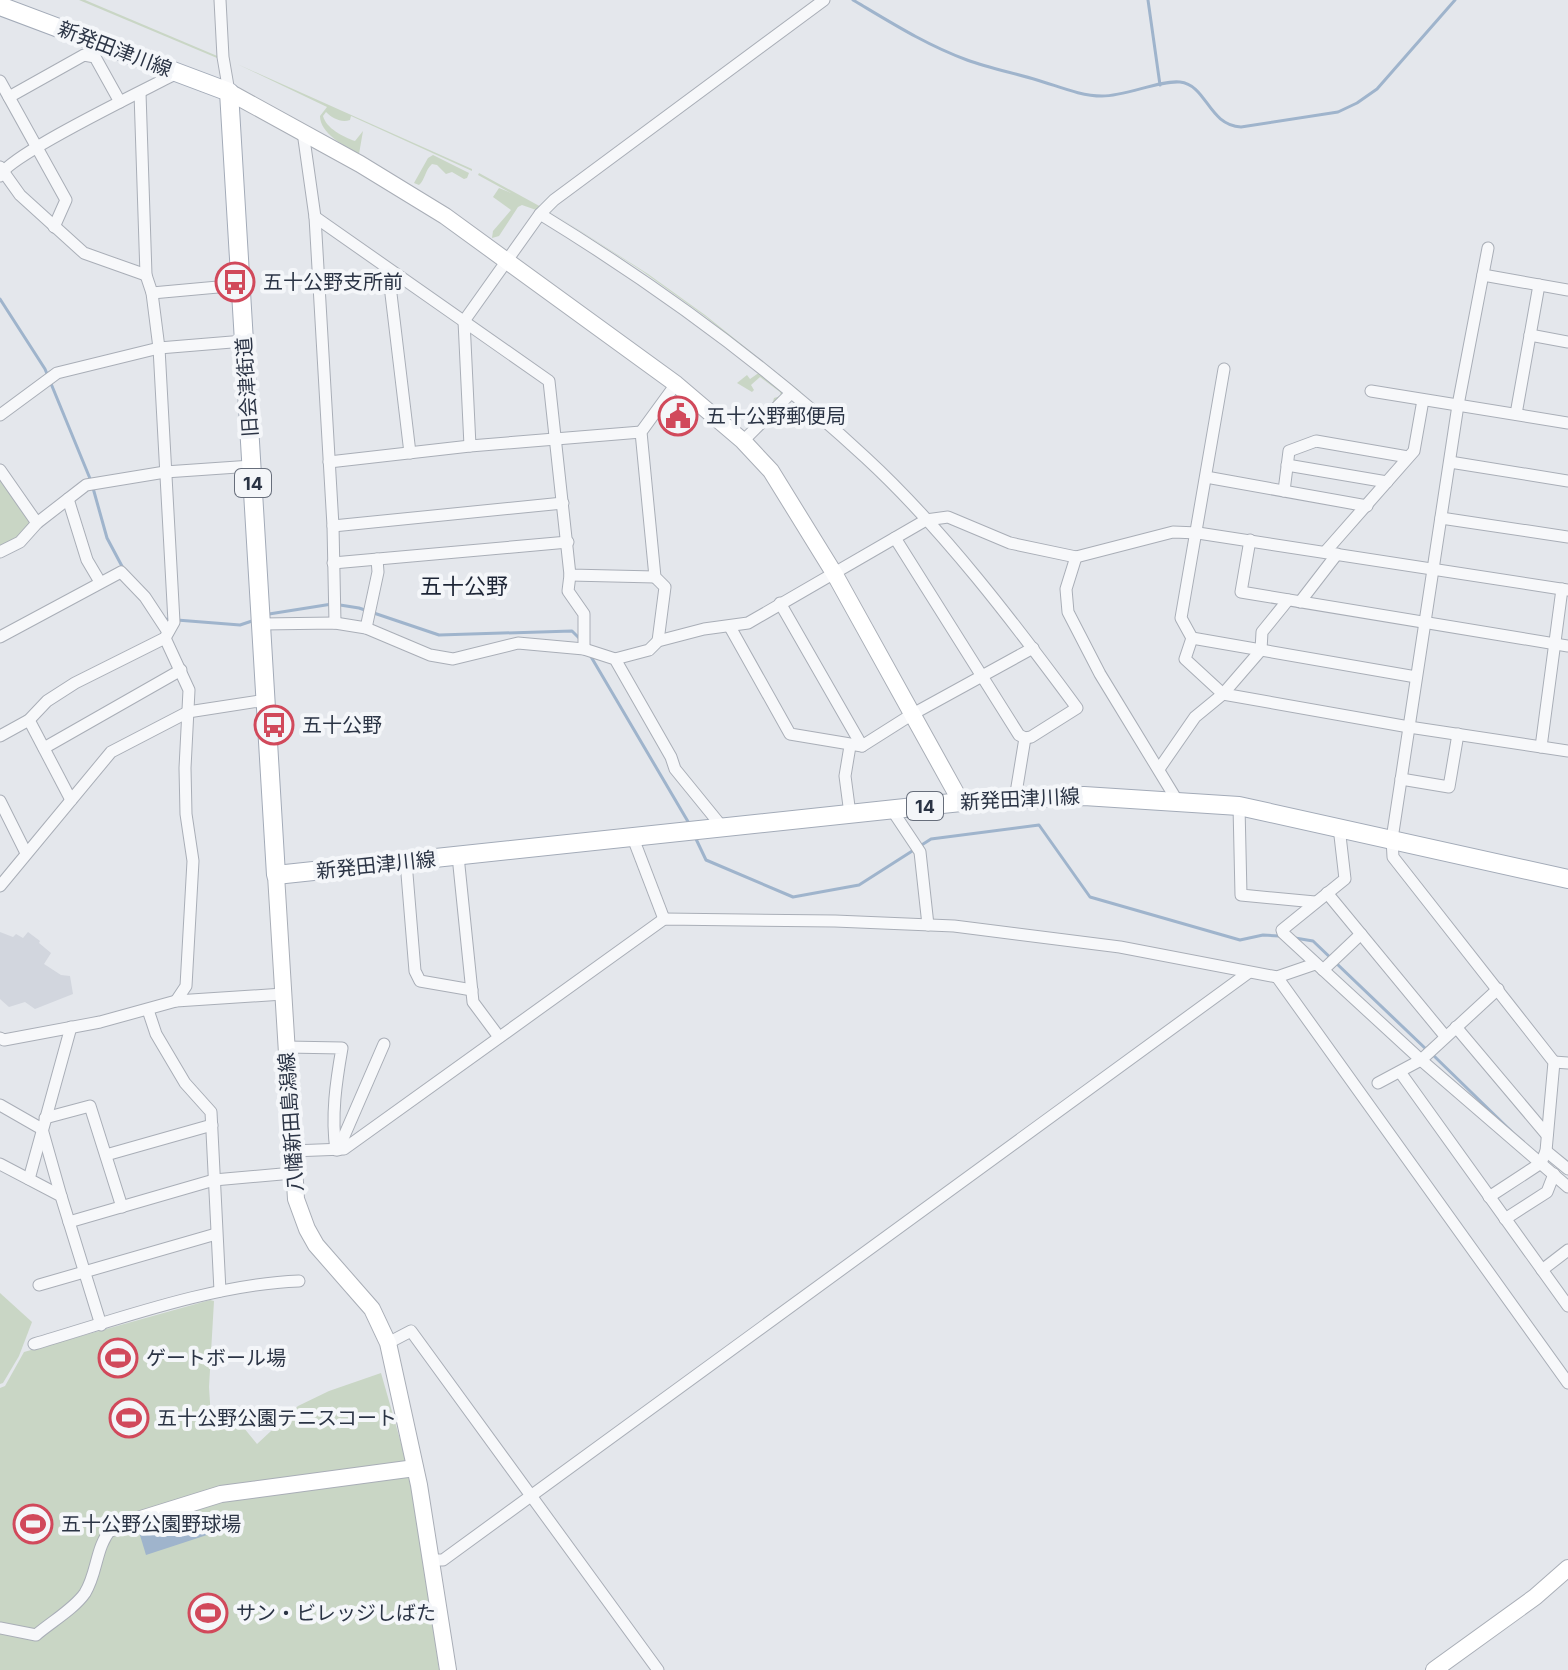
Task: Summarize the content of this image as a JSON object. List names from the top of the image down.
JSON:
{
  "streets": {
    "main road": ["新発田津川線", "旧会津街道", "14"],
    "street": ["八幡新田島潟線"]
  },
  "crossings": [
    ["新発田津川線", "旧会津街道"],
    ["新発田津川線", "八幡新田島潟線"],
    ["旧会津街道", "八幡新田島潟線"]
  ],
  "districts": ["五十公野"],
  "places": {
    "bus stop": ["五十公野支所前", "五十公野"],
    "public building": ["五十公野郵便局"],
    "sports": [
      "ゲートボール場",
      "五十公野公園テニスコート",
      "五十公野公園野球場",
      "サン・ビレッジしばた"
    ]
  }
}
